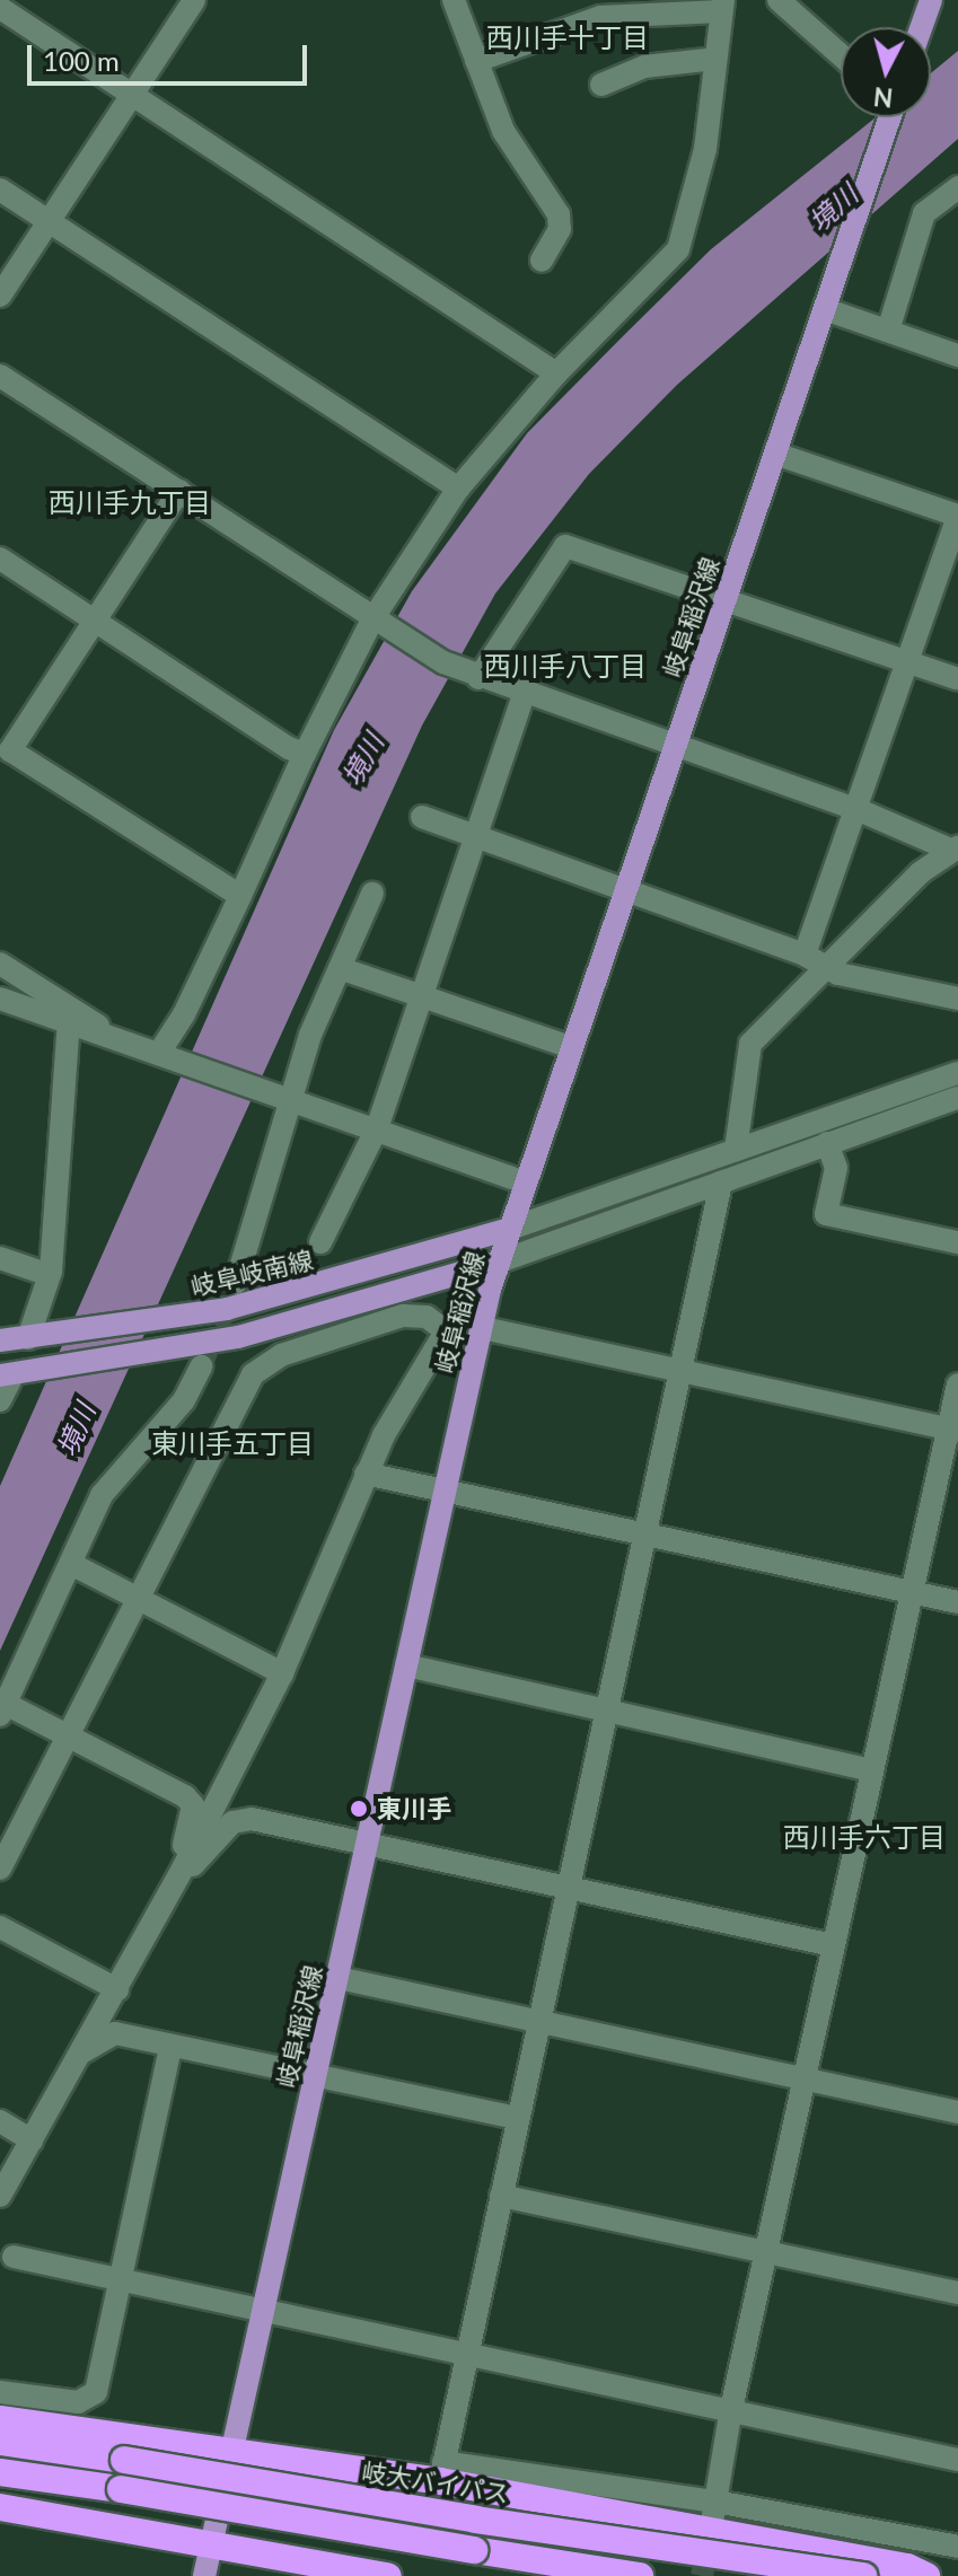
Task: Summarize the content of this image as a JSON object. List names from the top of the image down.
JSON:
{
  "streets": {
    "highway": ["岐大バイパス"],
    "main road": ["岐阜稲沢線", "岐阜岐南線"]
  },
  "crossings": [
    ["岐阜稲沢線", "岐阜岐南線"]
  ],
  "districts": [
    "西川手十丁目",
    "西川手九丁目",
    "西川手八丁目",
    "東川手五丁目",
    "西川手六丁目"
  ],
  "water": ["境川"],
  "places": ["東川手"],
  "scale_bar": "100 m",
  "north": "bottom"
}
